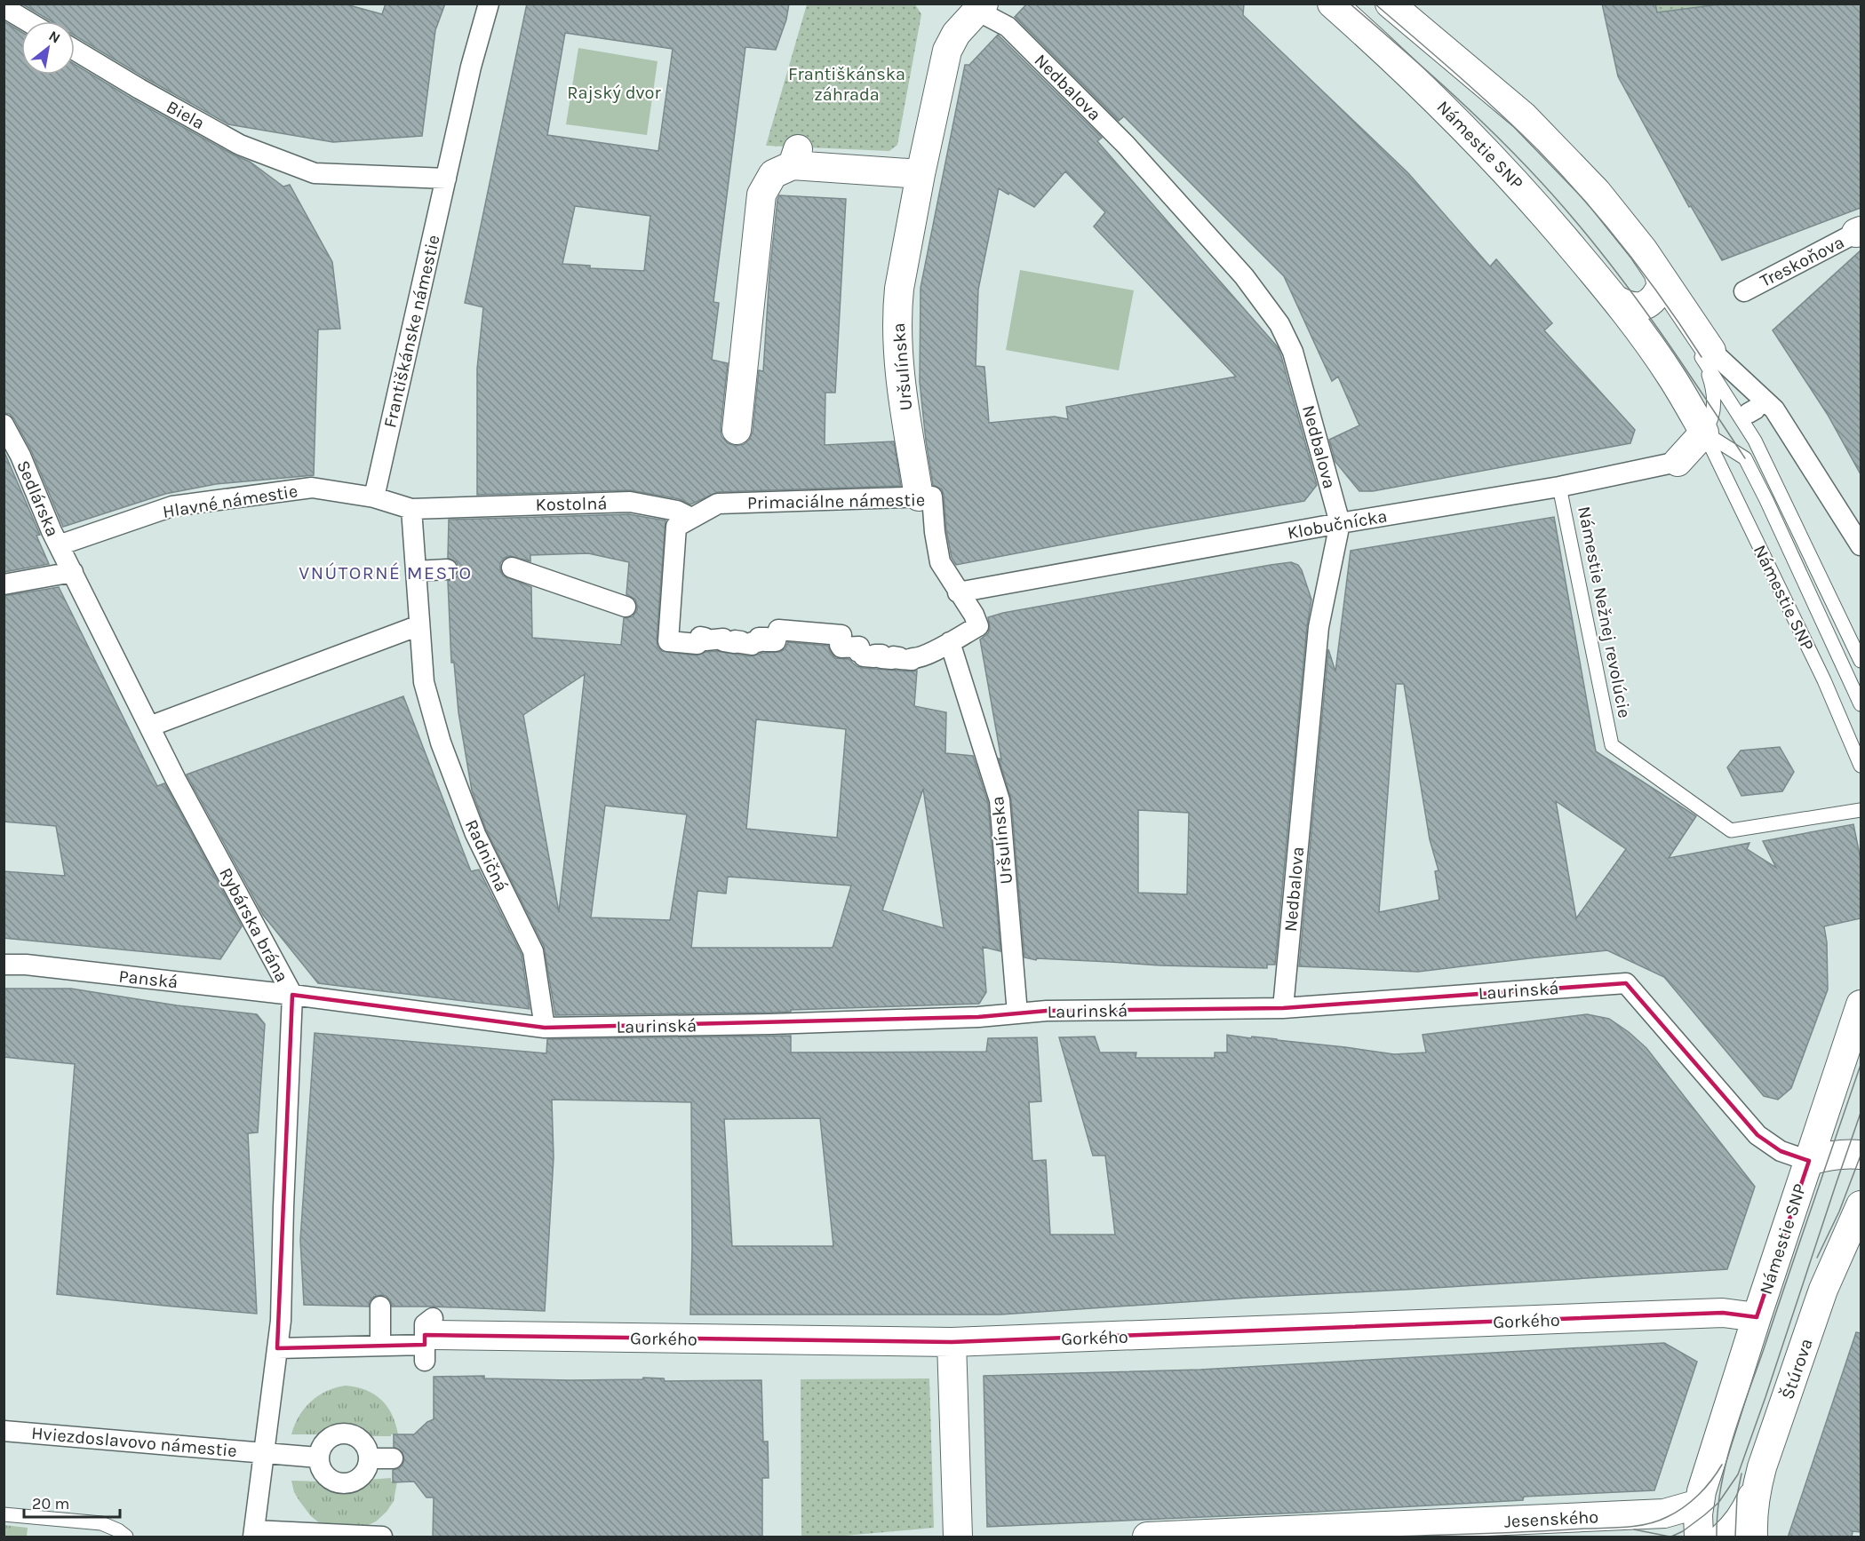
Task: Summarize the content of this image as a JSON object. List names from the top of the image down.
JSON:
{
  "streets": {
    "street": [
      "Nedbalova",
      "Biela",
      "Námestie SNP",
      "Treskoňova",
      "Františkánske námestie",
      "Uršulínska",
      "Sedlárska",
      "Hlavné námestie",
      "Primaciálne námestie",
      "Kostolná",
      "Klobučnícka",
      "Radničná",
      "Rybárska brána",
      "Panská",
      "Laurinská",
      "Gorkého",
      "Štúrova",
      "Hviezdoslavovo námestie",
      "Jesenského"
    ],
    "lane": ["Námestie Nežnej revolúcie"]
  },
  "crossings": [
    ["Nedbalova", "Uršulínska"],
    ["Nedbalova", "Klobučnícka"],
    ["Nedbalova", "Laurinská"],
    ["Biela", "Františkánske námestie"],
    ["Námestie SNP", "Klobučnícka"],
    ["Námestie SNP", "Laurinská"],
    ["Námestie SNP", "Gorkého"],
    ["Františkánske námestie", "Hlavné námestie"],
    ["Uršulínska", "Primaciálne námestie"],
    ["Uršulínska", "Laurinská"],
    ["Sedlárska", "Hlavné námestie"],
    ["Hlavné námestie", "Kostolná"],
    ["Primaciálne námestie", "Kostolná"],
    ["Primaciálne námestie", "Klobučnícka"],
    ["Klobučnícka", "Námestie Nežnej revolúcie"],
    ["Radničná", "Laurinská"],
    ["Rybárska brána", "Panská"],
    ["Rybárska brána", "Laurinská"],
    ["Panská", "Laurinská"]
  ],
  "districts": ["VNÚTORNÉ MESTO"],
  "parks": ["Františkánska záhrada", "Rajský dvor"],
  "scale_bar": "20 m",
  "north": "top right"
}
